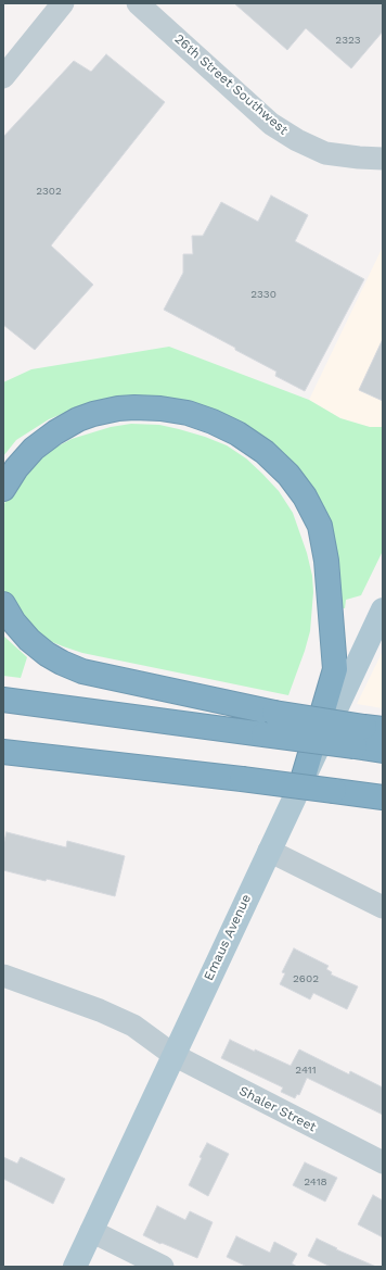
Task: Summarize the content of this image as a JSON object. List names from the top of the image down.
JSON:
{
  "streets": {
    "main road": ["Emaus Avenue"],
    "street": ["26th Street Southwest", "Shaler Street"]
  },
  "crossings": [
    ["Emaus Avenue", "Shaler Street"]
  ],
  "house_numbers": [
    "2323",
    "2302",
    "2330",
    "2602",
    "2411",
    "2418"
  ]
}
